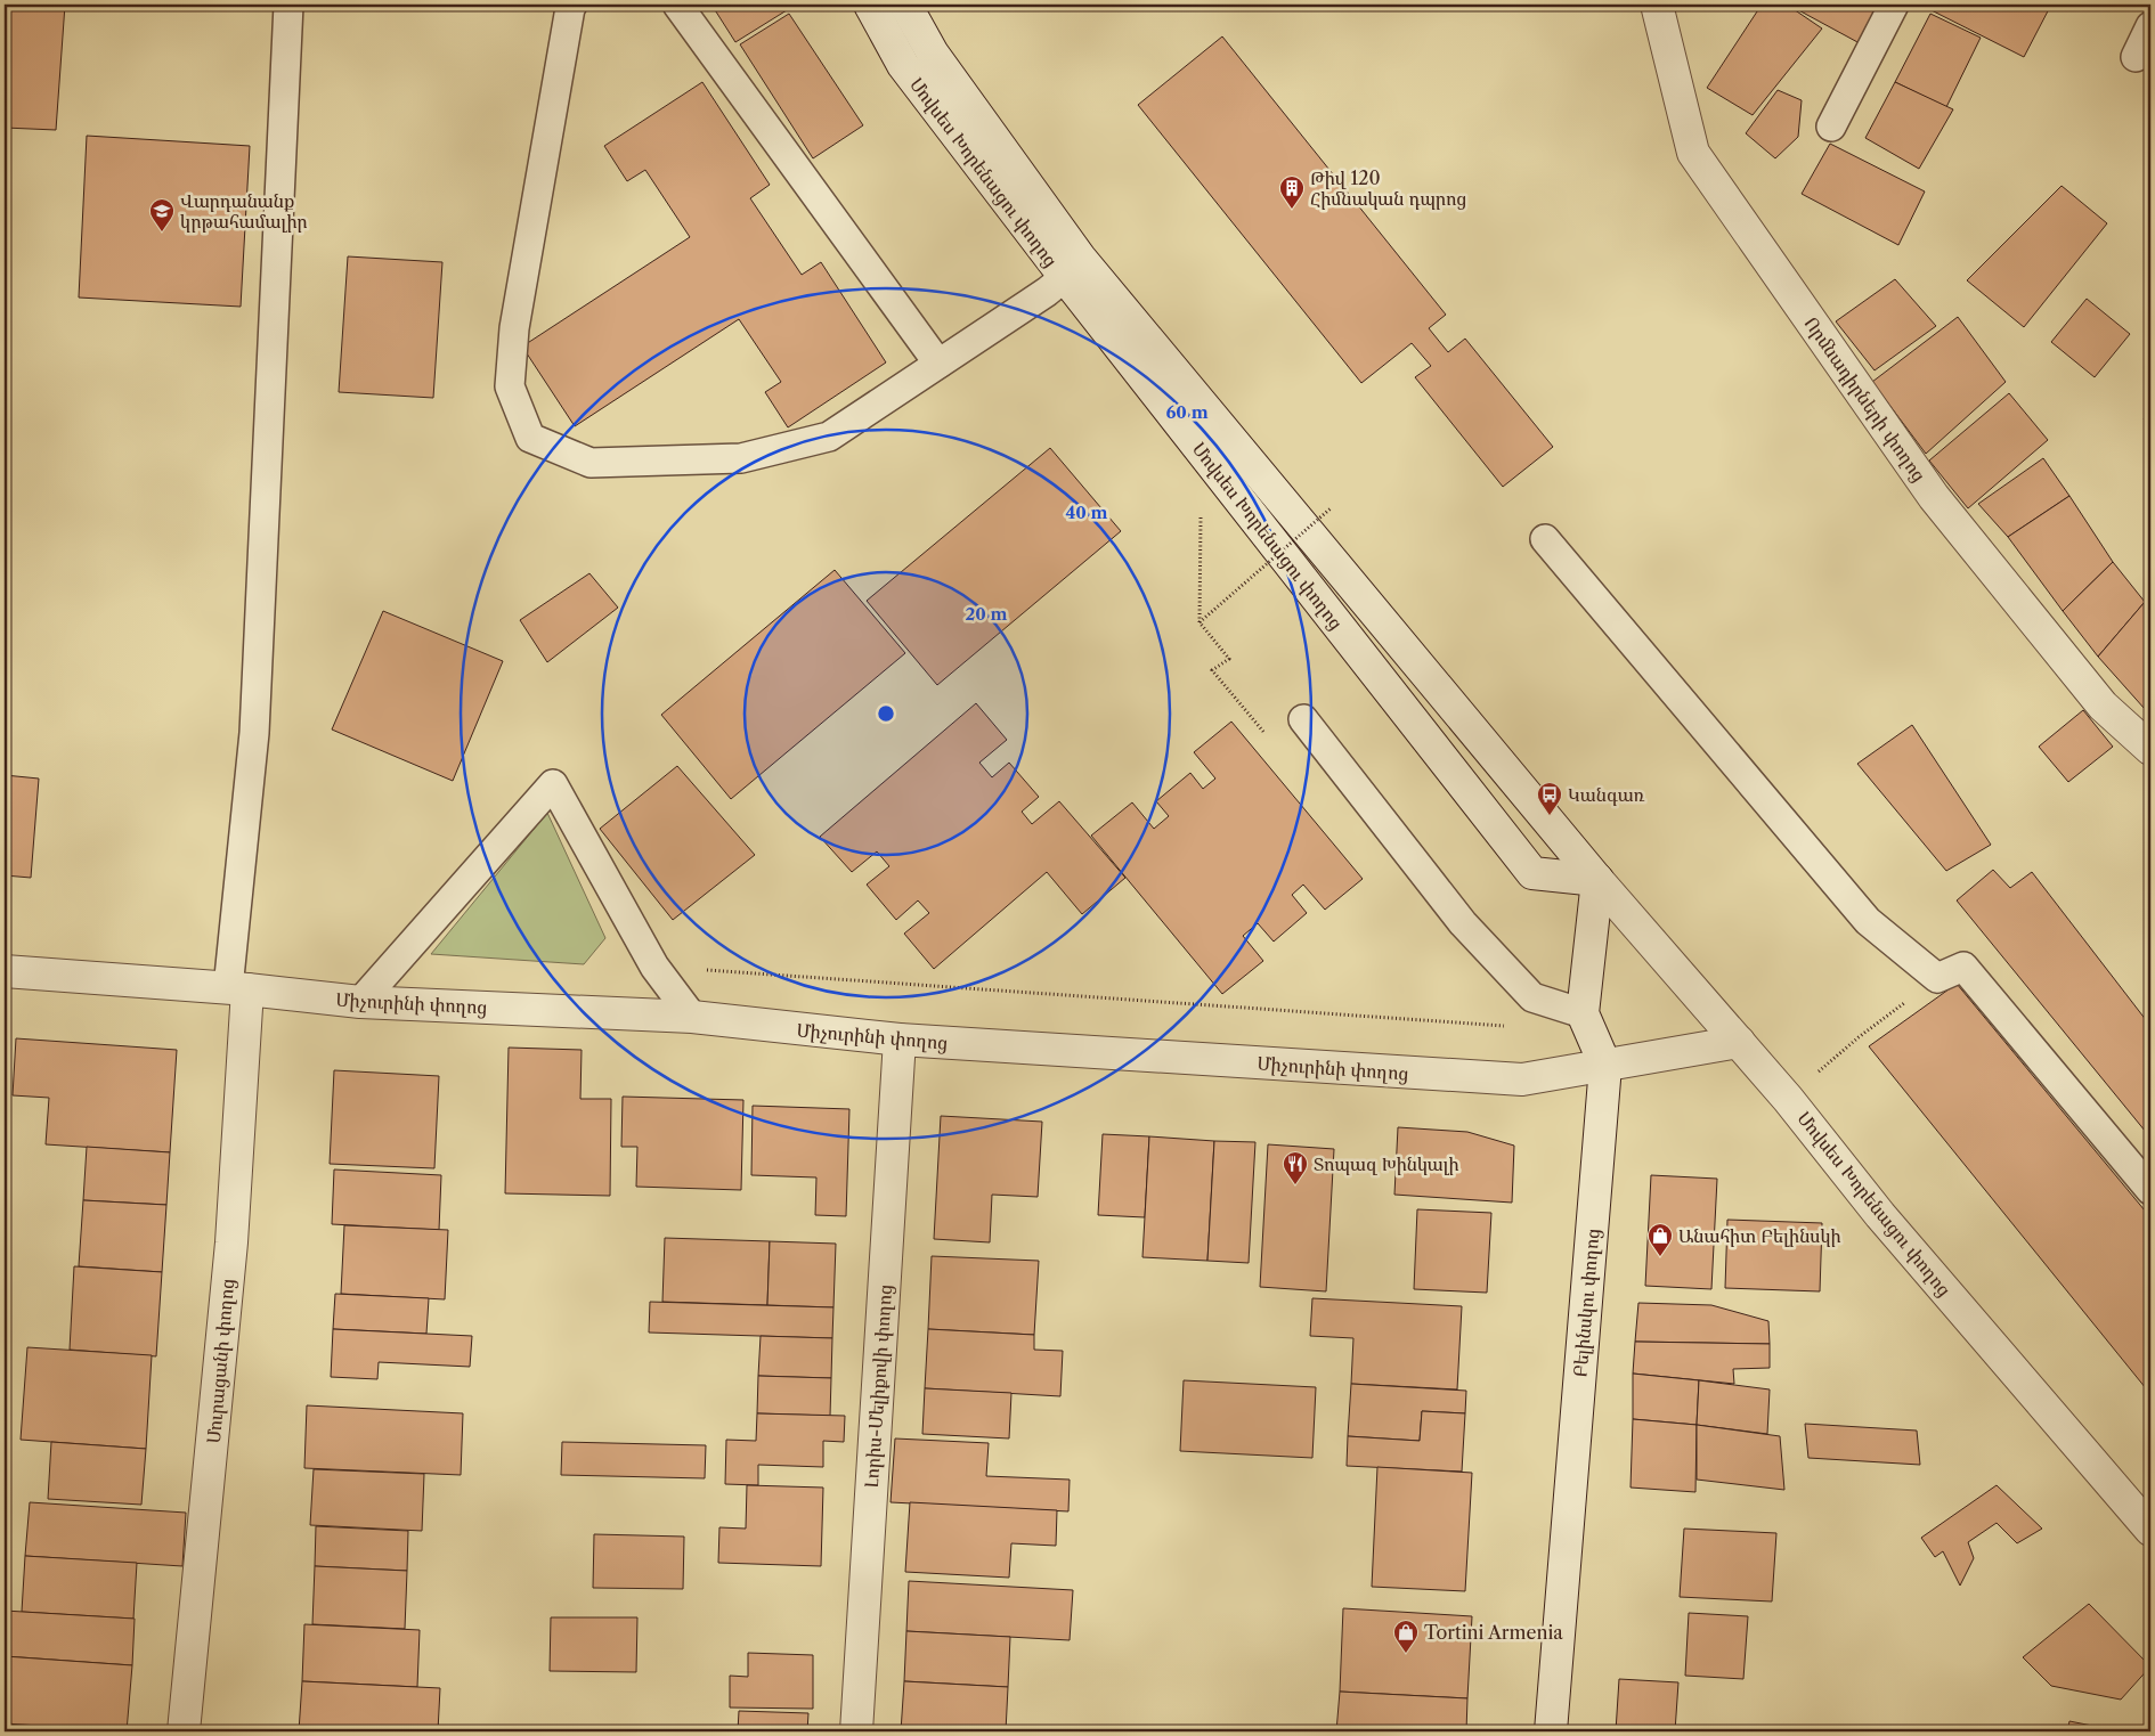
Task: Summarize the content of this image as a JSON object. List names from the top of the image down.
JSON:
{
  "streets": {
    "street": [
      "Մովսես Խորենացու փողոց",
      "Որմնադիրների փողոց",
      "Միչուրինի փողոց",
      "Բելինսկու փողոց",
      "Մուրացանի փողոց",
      "Լորիս-Մելիքովի փողոց"
    ]
  },
  "crossings": [
    ["Մովսես Խորենացու փողոց", "Միչուրինի փողոց"],
    ["Մովսես Խորենացու փողոց", "Բելինսկու փողոց"],
    ["Միչուրինի փողոց", "Բելինսկու փողոց"],
    ["Միչուրինի փողոց", "Մուրացանի փողոց"],
    ["Միչուրինի փողոց", "Լորիս-Մելիքովի փողոց"]
  ],
  "places": {
    "building": ["Թիվ 120 Հիմնական դպրոց"],
    "school or university": ["Վարդանանք կրթահամալիր"],
    "bus stop": ["Կանգառ"],
    "restaurant": ["Տոպազ Խինկալի"],
    "shop": ["Անահիտ Բելինսկի", "Tortini Armenia"]
  },
  "rings": ["60 m", "40 m", "20 m"]
}
